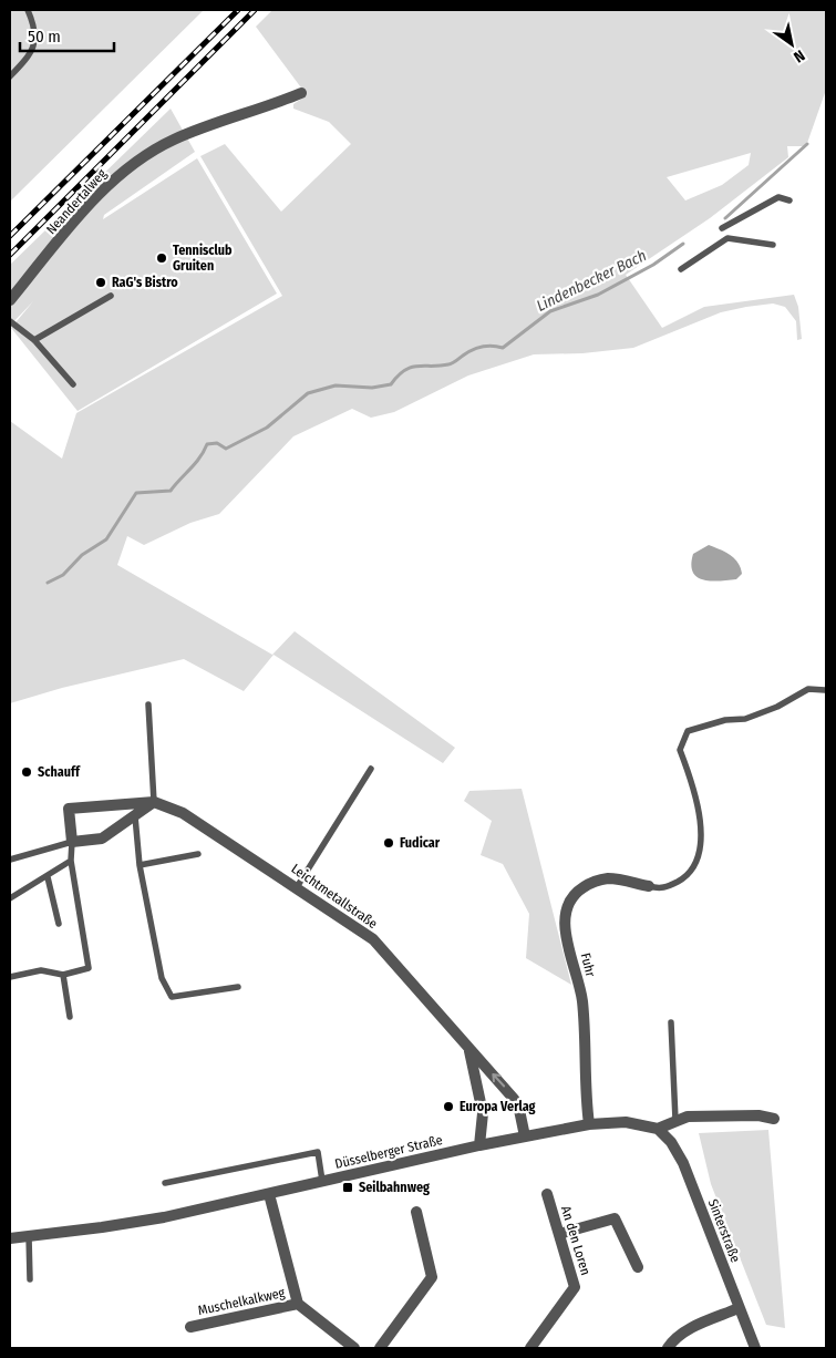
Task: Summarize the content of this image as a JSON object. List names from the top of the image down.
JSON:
{
  "streets": {
    "street": [
      "Neandertalweg",
      "Leichtmetallstraße",
      "Fuhr",
      "Düsselberger Straße",
      "Sinterstraße",
      "An den Loren",
      "Muschelkalkweg"
    ]
  },
  "crossings": [
    ["Leichtmetallstraße", "Düsselberger Straße"],
    ["Fuhr", "Düsselberger Straße"],
    ["Düsselberger Straße", "Sinterstraße"]
  ],
  "water": ["Lindenbecker Bach"],
  "places": {
    "other": [
      "Tennisclub Gruiten",
      "RaG's Bistro",
      "Schauff",
      "Fudicar",
      "Europa Verlag"
    ],
    "transit": ["Seilbahnweg"]
  },
  "scale_bar": "50 m",
  "north": "bottom right"
}
